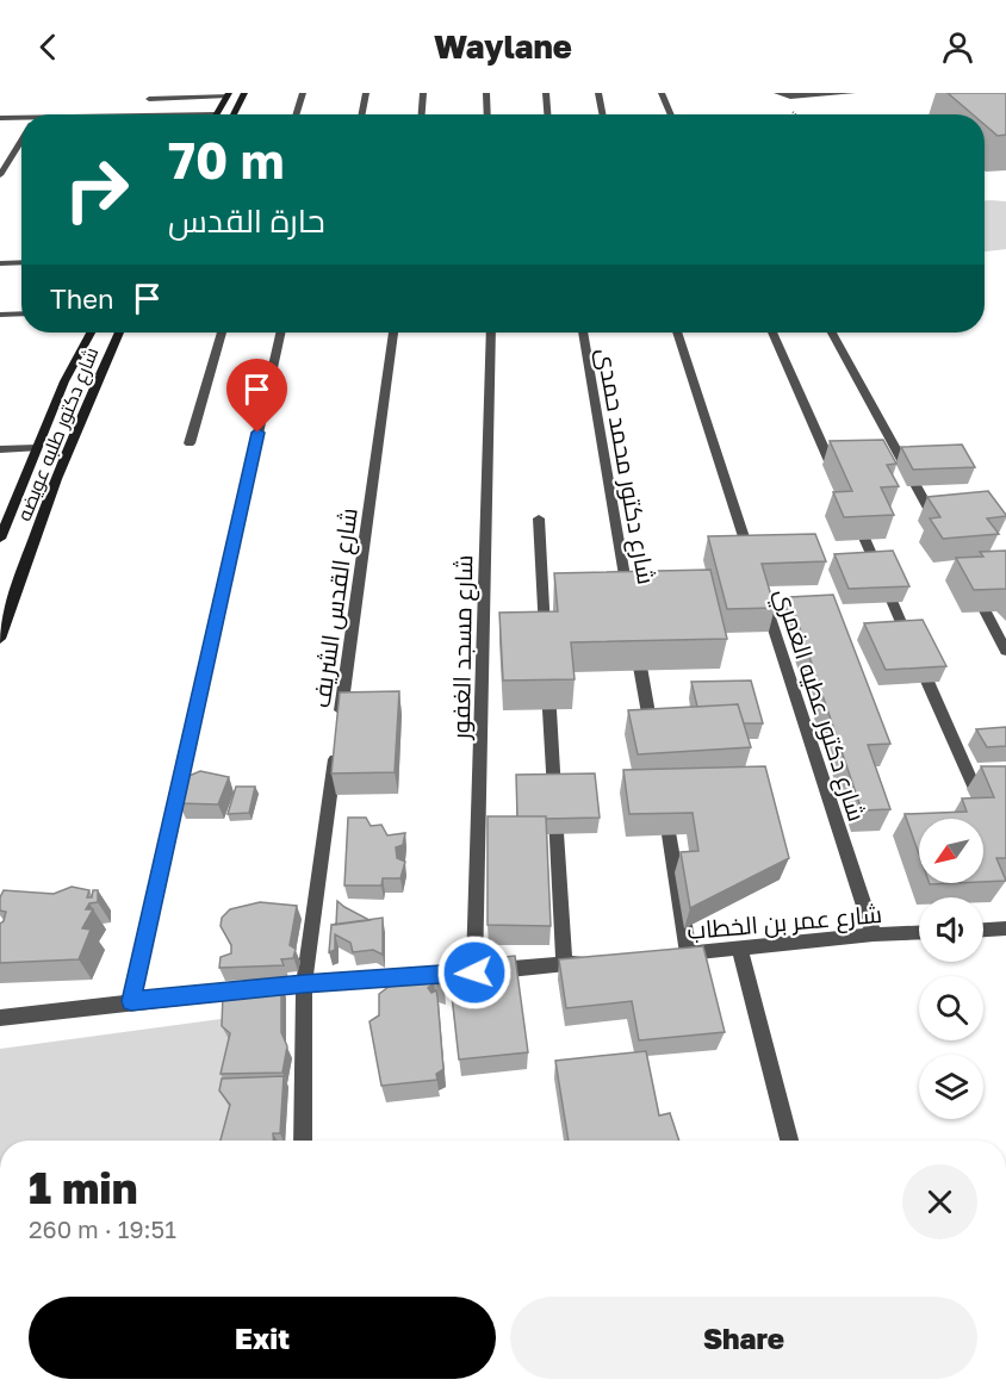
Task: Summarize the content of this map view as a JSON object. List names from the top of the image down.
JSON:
{
  "streets": {
    "street": [
      "شارع دكتور طلبه عويضه",
      "شارع دكتور محمد حمدى",
      "شارع القدس الشريف",
      "شارع مسجد الغفور",
      "شارع دكتور عطيه الغمري",
      "شارع عمر بن الخطاب"
    ]
  },
  "crossings": [
    ["شارع دكتور عطيه الغمري", "شارع عمر بن الخطاب"]
  ],
  "north": "bottom left",
  "page": {
    "header": "Waylane",
    "turn": ["70 m", "حارة القدس"],
    "then": "Then",
    "heading": ["1 min", "260 m · 19:51"],
    "buttons": ["Exit", "Share"]
  }
}
